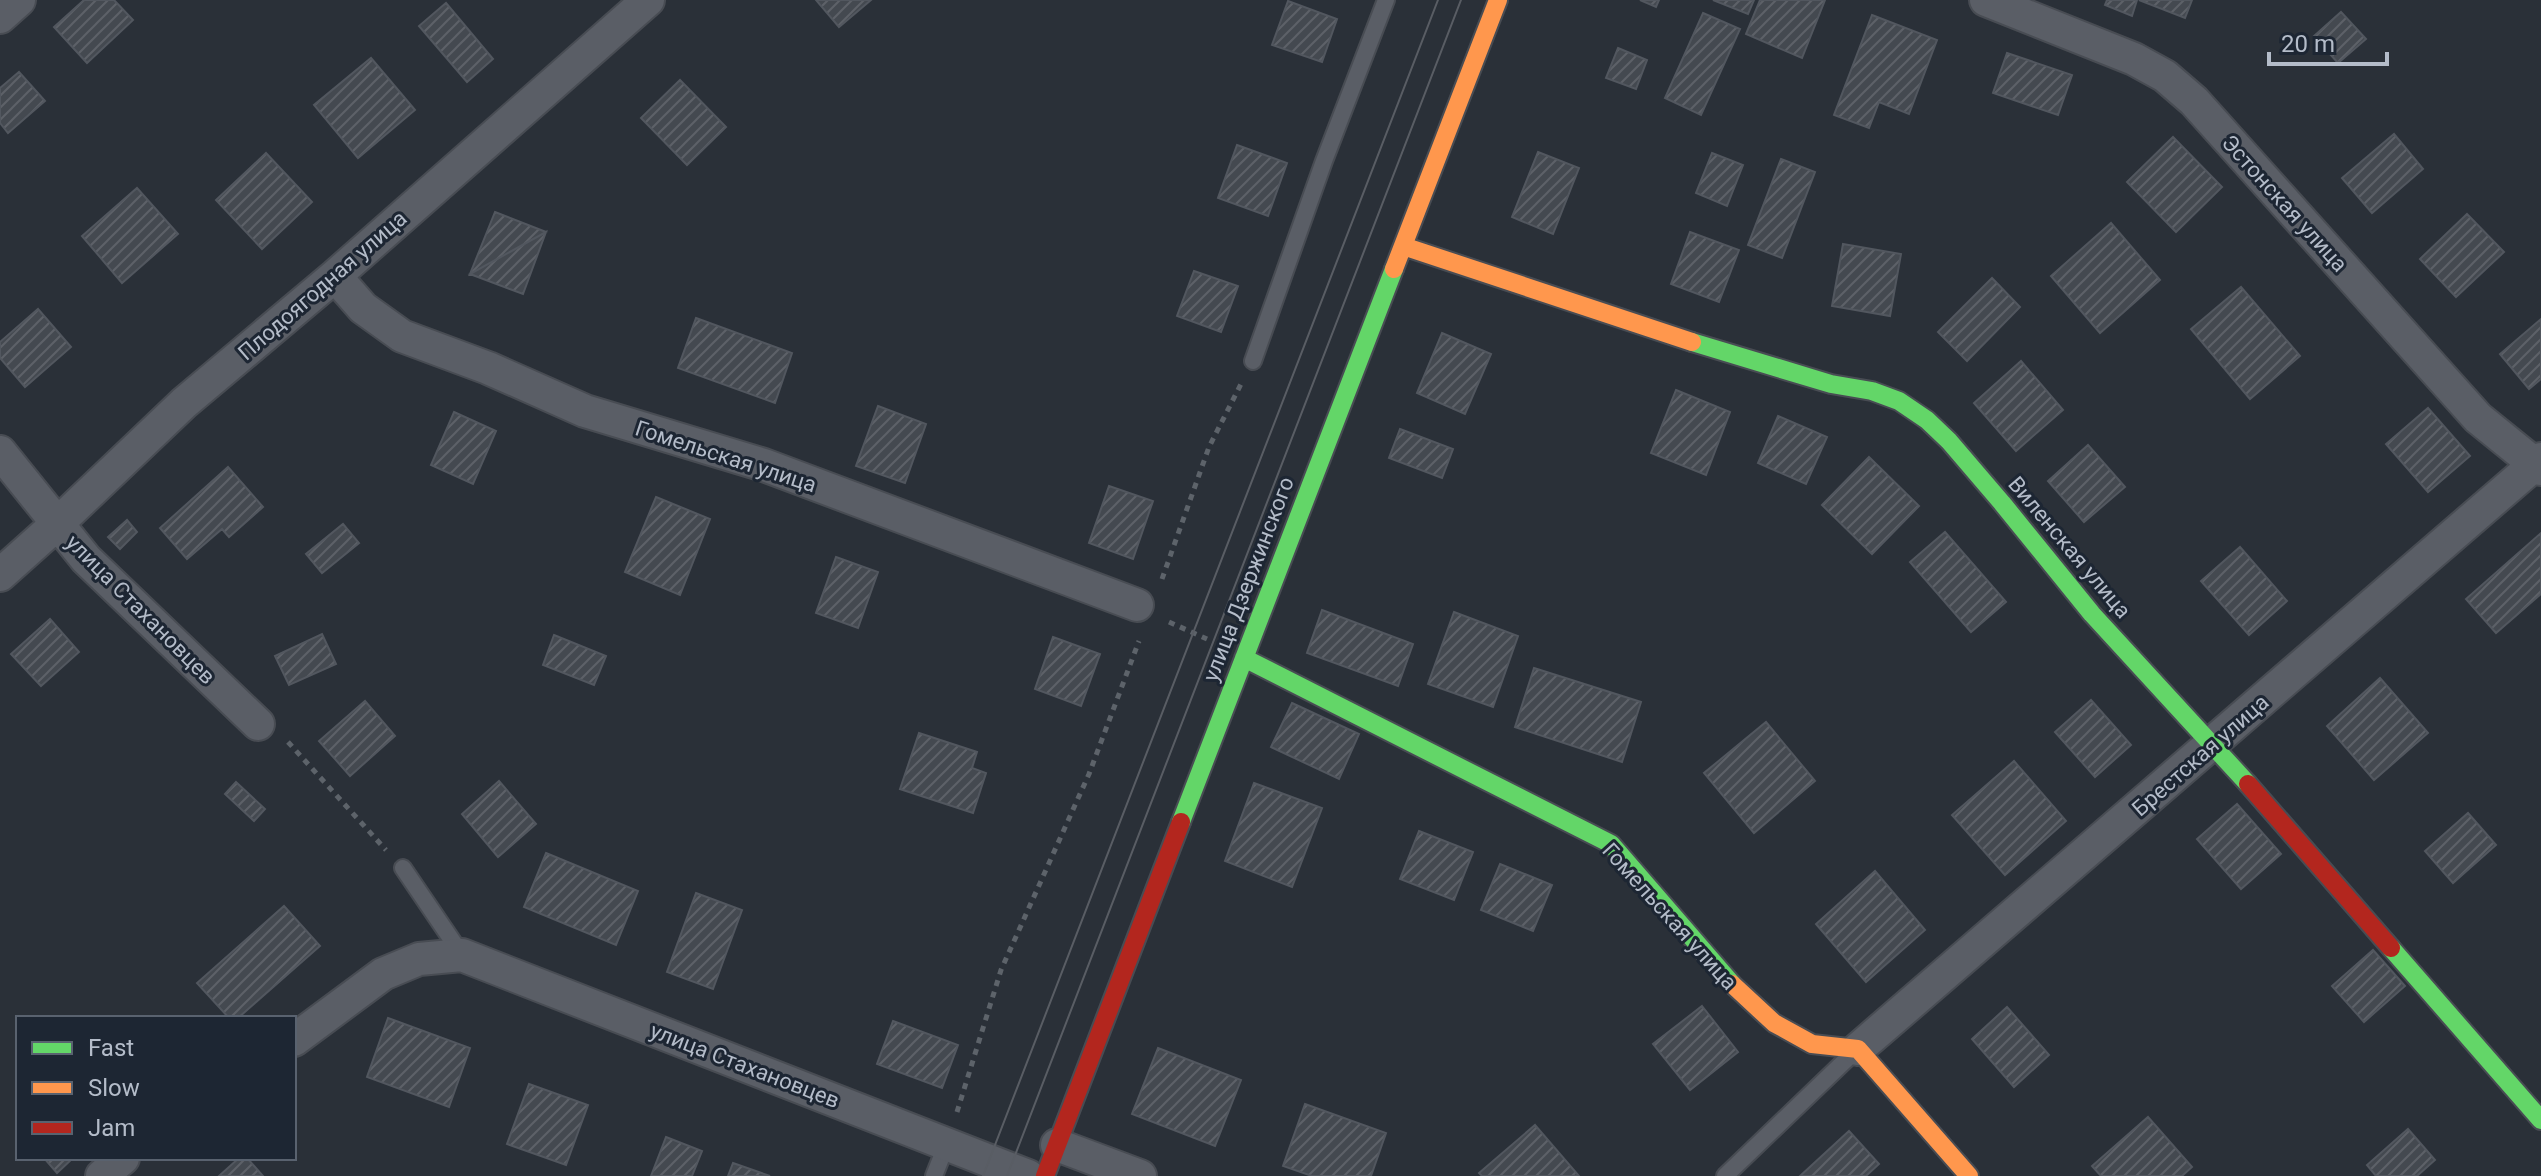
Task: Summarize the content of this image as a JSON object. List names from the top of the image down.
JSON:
{
  "streets": {
    "street": [
      "Эстонская улица",
      "Плодоягодная улица",
      "Гомельская улица",
      "Виленская улица",
      "улица Дзержинского",
      "улица Стахановцев",
      "Брестская улица"
    ]
  },
  "crossings": [
    ["Эстонская улица", "Брестская улица"],
    ["Плодоягодная улица", "Гомельская улица"],
    ["Плодоягодная улица", "улица Стахановцев"],
    ["Гомельская улица", "улица Дзержинского"],
    ["Гомельская улица", "Брестская улица"],
    ["Виленская улица", "улица Дзержинского"],
    ["Виленская улица", "Брестская улица"]
  ],
  "legend": ["Fast", "Slow", "Jam"],
  "scale_bar": "20 m"
}
